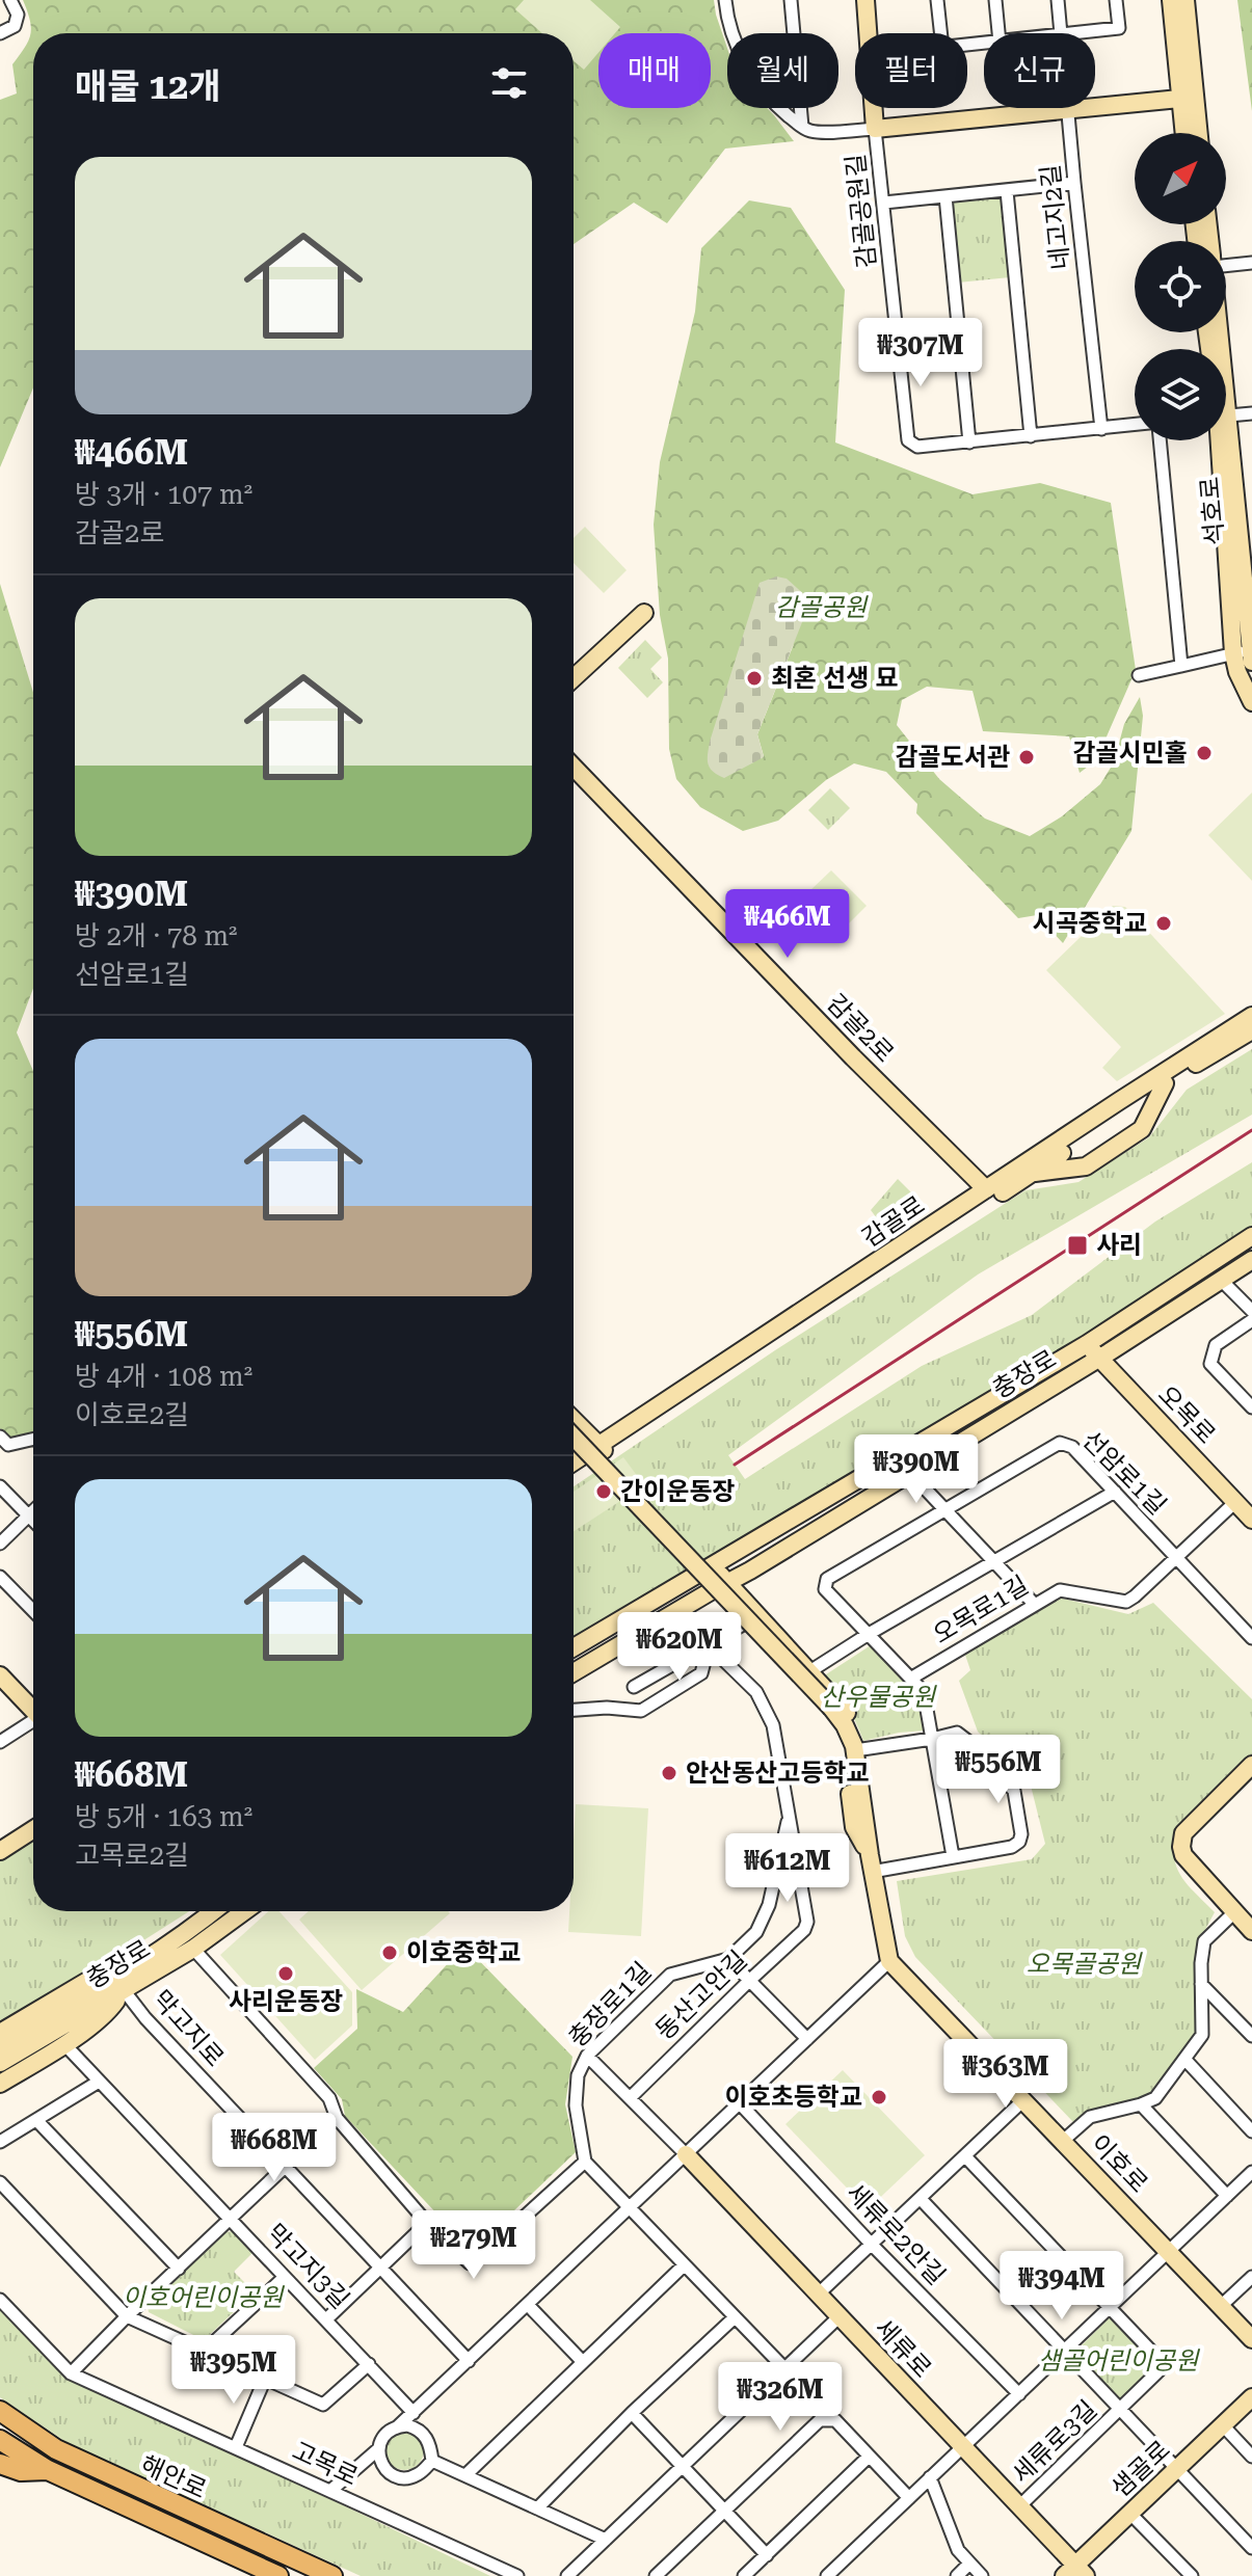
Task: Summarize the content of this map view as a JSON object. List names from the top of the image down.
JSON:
{
  "streets": {
    "main road": ["해안로"],
    "street": [
      "감골공원길",
      "네고지2길",
      "석호로",
      "감골2로",
      "감골로",
      "충장로",
      "오목로",
      "선암로1길",
      "오목로1길",
      "동산고안길",
      "충장로1길",
      "막고지로",
      "이호로",
      "세류로2안길",
      "막고지3길",
      "세류로",
      "세류로3길",
      "고목로",
      "샘골로"
    ]
  },
  "crossings": [
    ["감골공원길", "네고지2길"],
    ["감골2로", "감골로"],
    ["충장로", "오목로"],
    ["충장로", "막고지로"],
    ["오목로", "오목로1길"],
    ["선암로1길", "오목로1길"],
    ["세류로", "세류로3길"],
    ["세류로", "샘골로"]
  ],
  "parks": [
    "감골공원",
    "산우물공원",
    "오목골공원",
    "이호어린이공원",
    "샘골어린이공원"
  ],
  "places": {
    "other": [
      "최혼 선생 묘",
      "감골시민홀",
      "감골도서관",
      "시곡중학교",
      "간이운동장",
      "안산동산고등학교",
      "이호중학교",
      "사리운동장",
      "이호초등학교"
    ],
    "transit": ["사리"]
  },
  "north": "top right",
  "page": {
    "chip": [
      "매매",
      "월세",
      "필터",
      "신규"
    ],
    "heading": "매물 12개",
    "list": [
      {
        "name": "₩466M",
        "note": "방 3개 · 107 m² · 감골2로"
      },
      {
        "name": "₩390M",
        "note": "방 2개 · 78 m² · 선암로1길"
      },
      {
        "name": "₩556M",
        "note": "방 4개 · 108 m² · 이호로2길"
      },
      {
        "name": "₩668M",
        "note": "방 5개 · 163 m² · 고목로2길"
      }
    ],
    "price": [
      "₩307M",
      "₩466M",
      "₩390M",
      "₩620M",
      "₩556M",
      "₩612M",
      "₩363M",
      "₩668M",
      "₩279M",
      "₩394M",
      "₩395M",
      "₩326M"
    ]
  }
}
